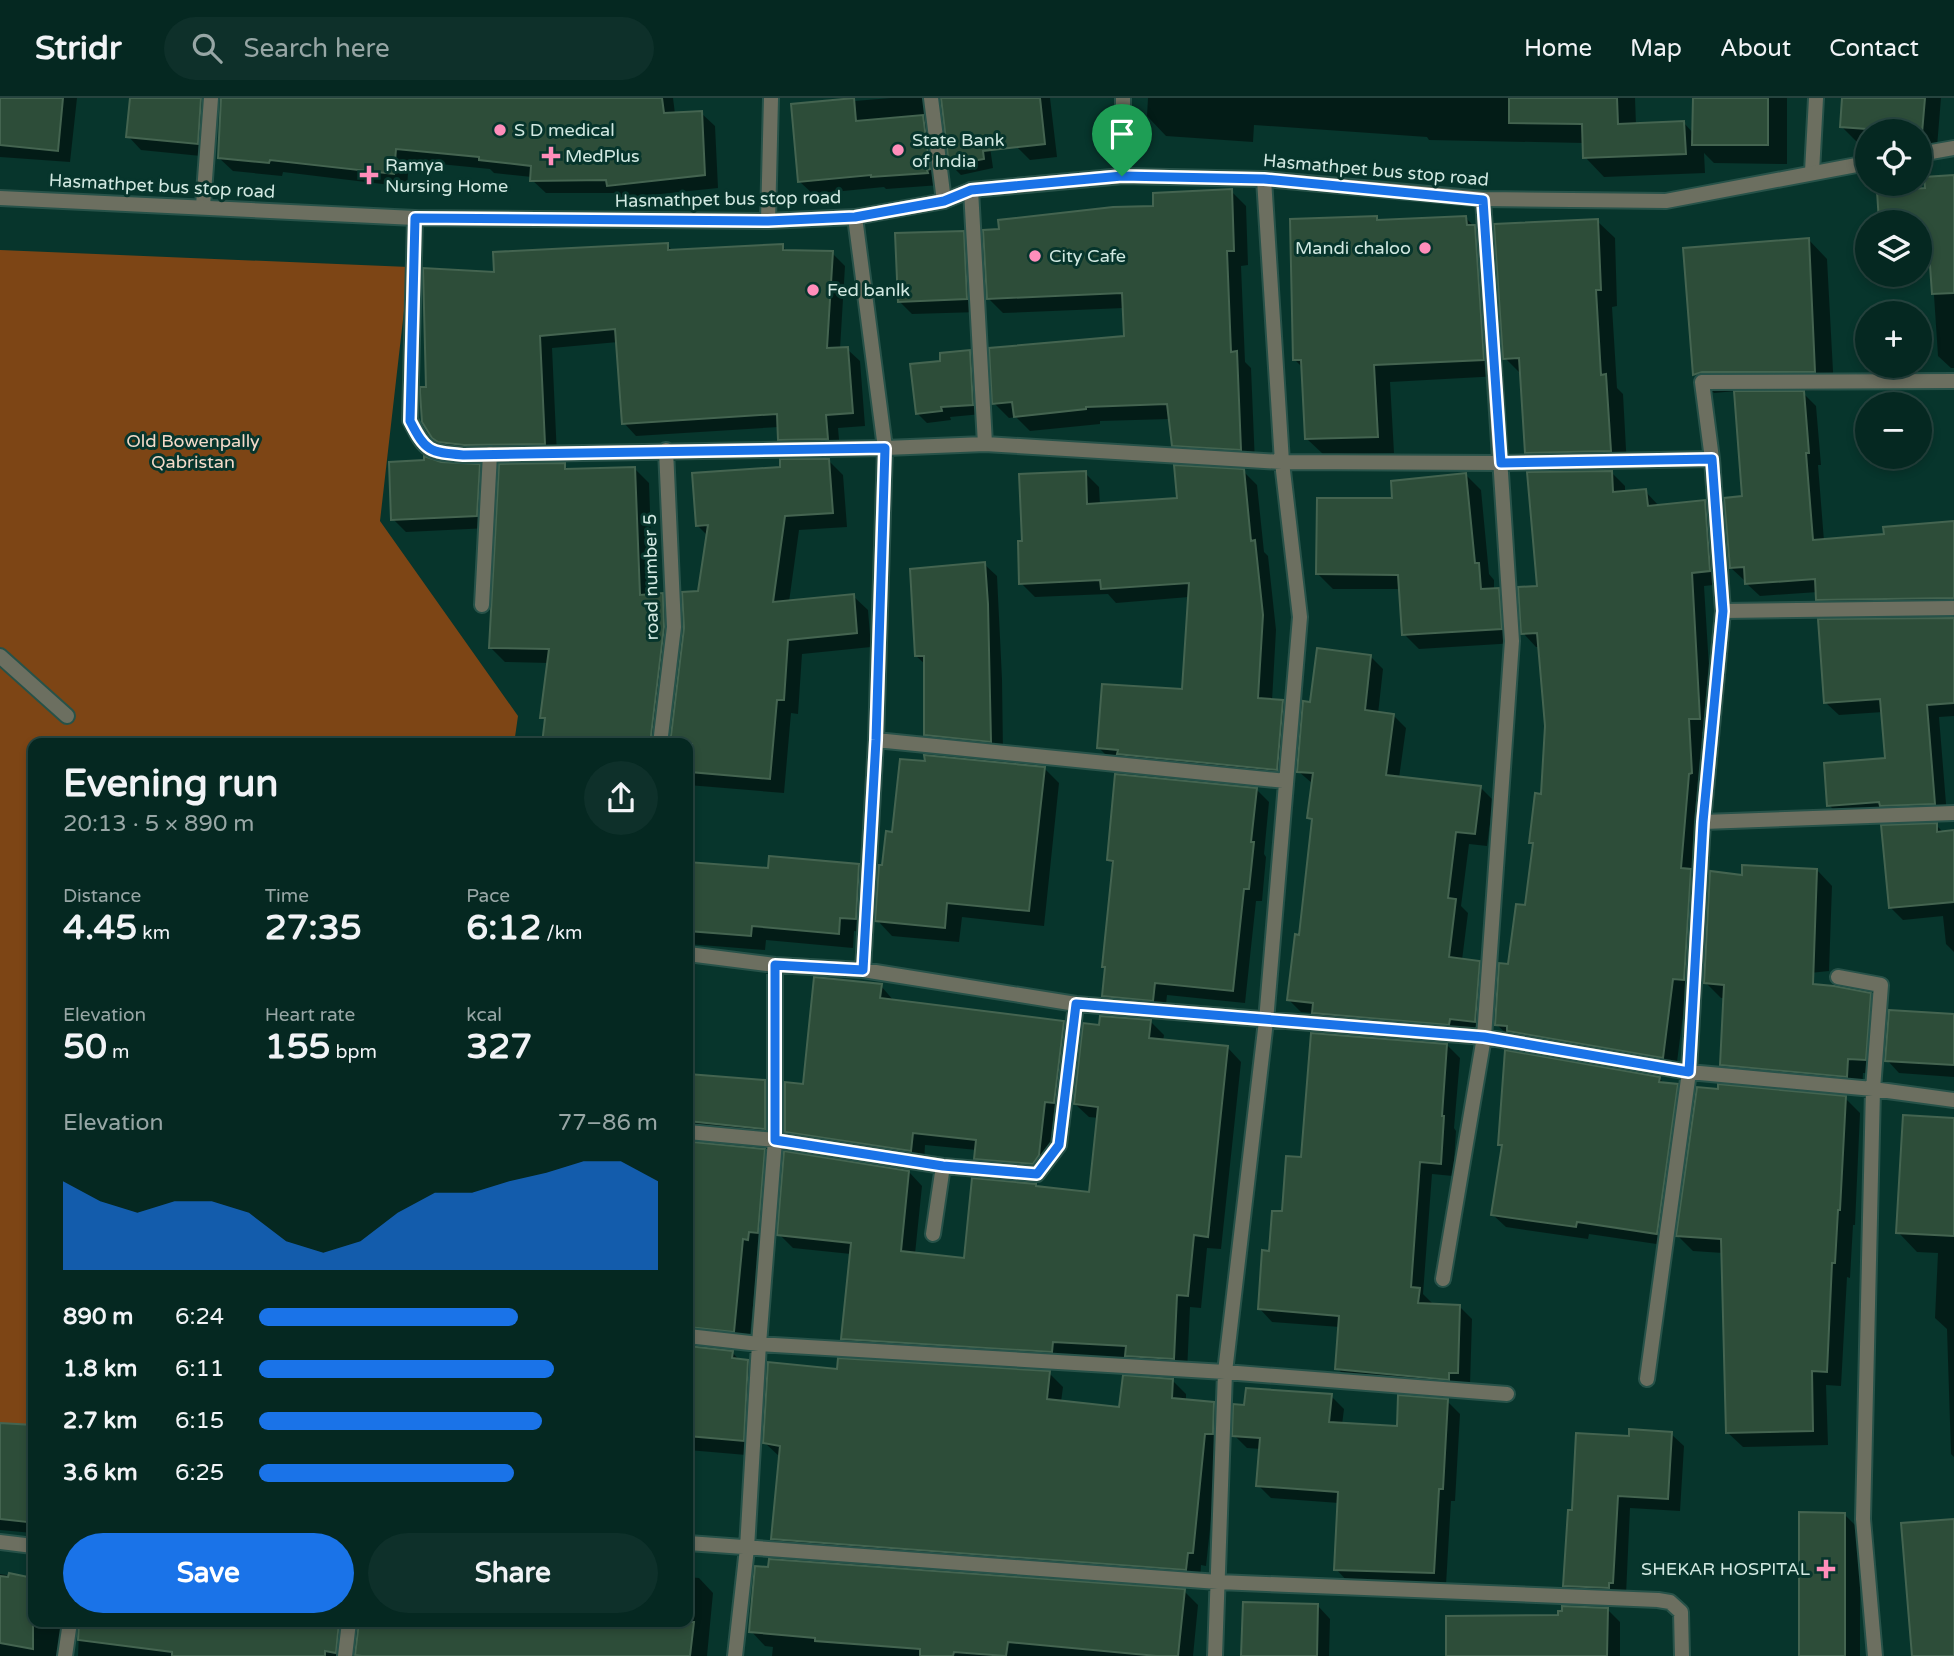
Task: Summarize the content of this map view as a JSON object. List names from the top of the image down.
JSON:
{
  "streets": {
    "street": ["Hasmathpet bus stop road", "road number 5"]
  },
  "parks": ["Old Bowenpally Qabristan"],
  "places": {
    "other": [
      "S D medical",
      "State Bank of India",
      "Mandi chaloo",
      "City Cafe",
      "Fed banlk"
    ],
    "health": ["MedPlus", "Ramya Nursing Home", "SHEKAR HOSPITAL"]
  },
  "page": {
    "header": "Stridr",
    "search": "Search here",
    "nav": [
      "Home",
      "Map",
      "About",
      "Contact"
    ],
    "map_buttons": ["+", "−"],
    "heading": ["Evening run", "20:13 · 5 × 890 m"],
    "stats": [
      ["Distance", "4.45 km"],
      ["Time", "27:35"],
      ["Pace", "6:12 /km"],
      ["Elevation", "50 m"],
      ["Heart rate", "155 bpm"],
      ["kcal", "327"]
    ],
    "chart": ["Elevation", "77–86 m"],
    "list": [
      {
        "name": "890 m",
        "note": "6:24"
      },
      {
        "name": "1.8 km",
        "note": "6:11"
      },
      {
        "name": "2.7 km",
        "note": "6:15"
      },
      {
        "name": "3.6 km",
        "note": "6:25"
      }
    ],
    "buttons": ["Save", "Share"]
  }
}
